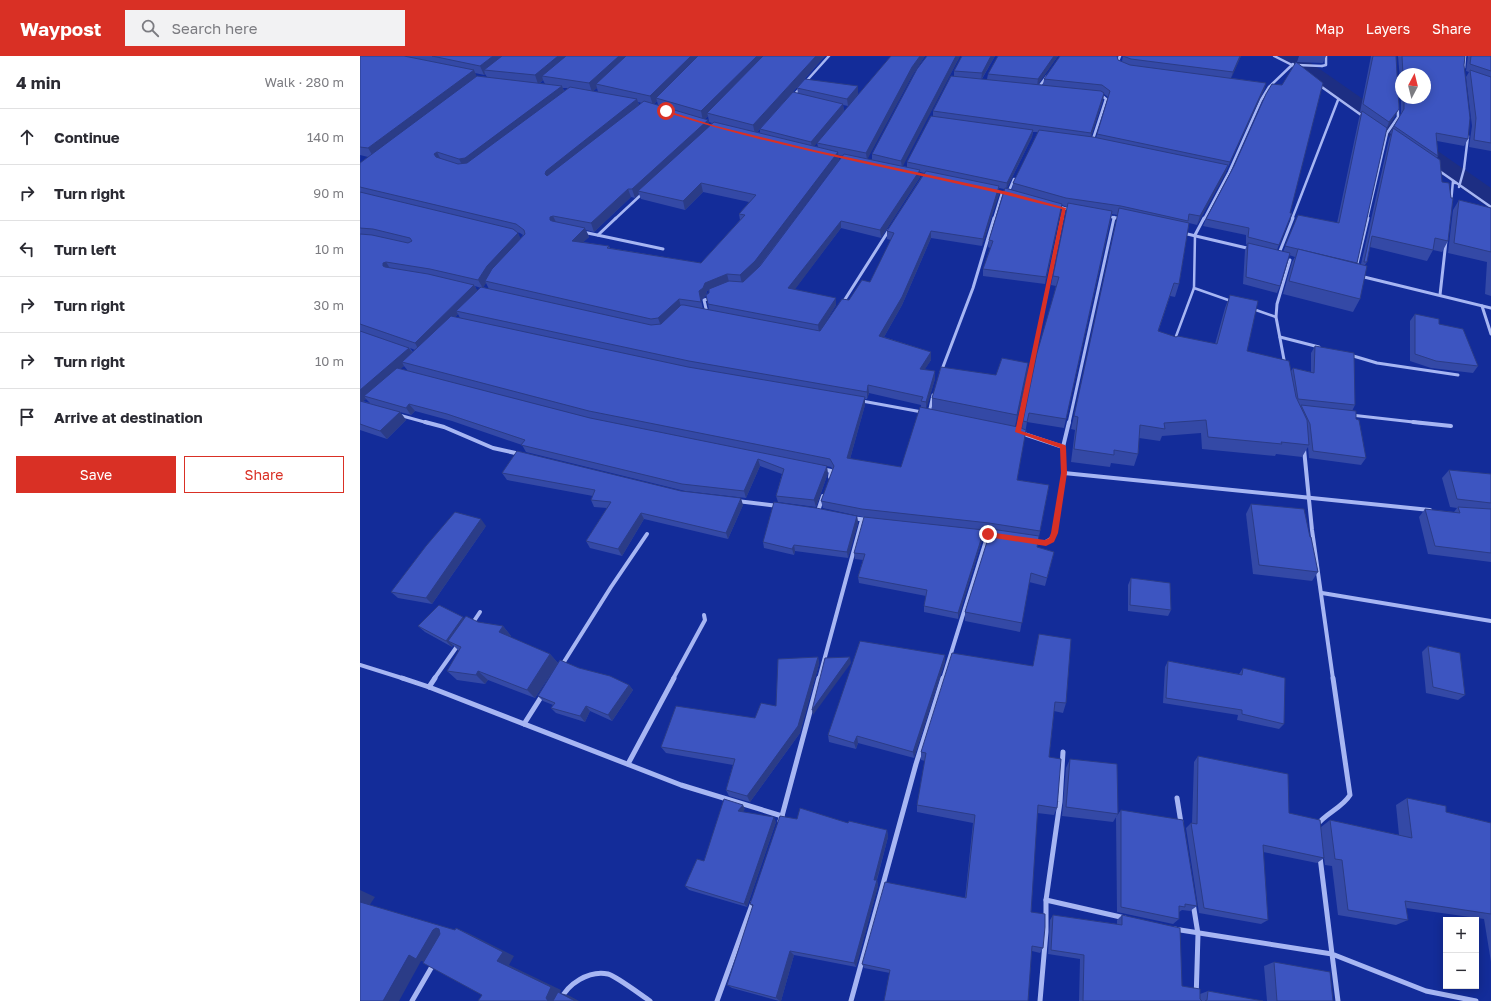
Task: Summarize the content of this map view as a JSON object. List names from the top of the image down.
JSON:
{
  "north": "top",
  "page": {
    "header": "Waypost",
    "search": "Search here",
    "nav": ["Map", "Layers", "Share"],
    "heading": ["4 min", "Walk · 280 m"],
    "list": [
      ["Continue", "140 m"],
      ["Turn right", "90 m"],
      ["Turn left", "10 m"],
      ["Turn right", "30 m"],
      ["Turn right", "10 m"],
      "Arrive at destination"
    ],
    "buttons": ["Save", "Share"],
    "map_buttons": ["+", "−"]
  }
}
